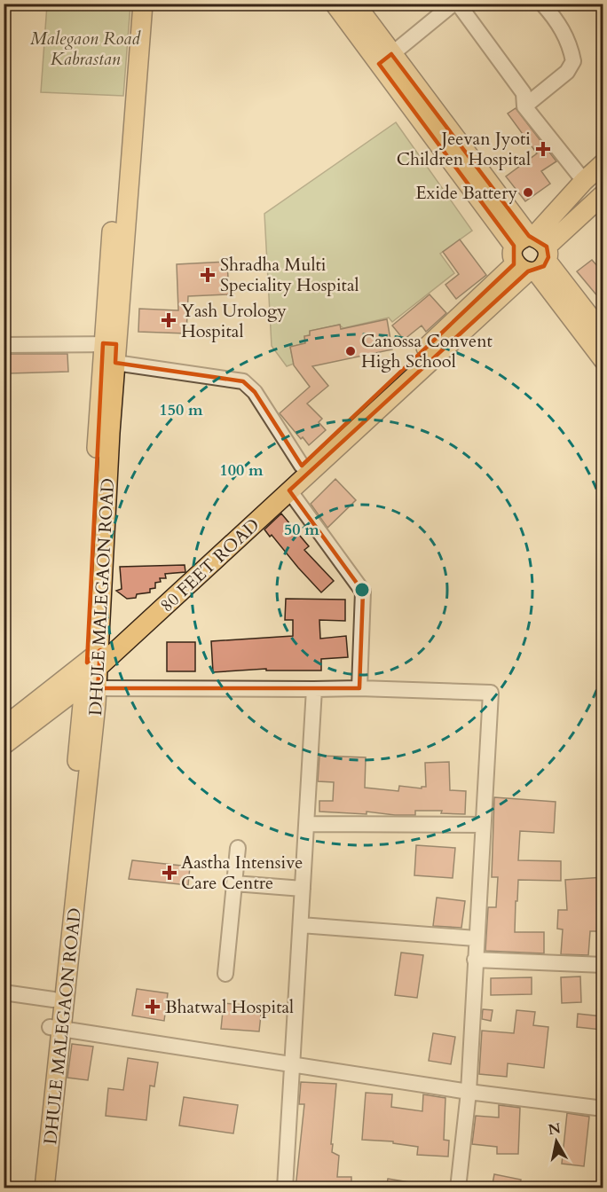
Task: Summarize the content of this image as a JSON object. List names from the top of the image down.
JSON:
{
  "streets": {
    "main road": ["80 FEET ROAD", "DHULE MALEGAON ROAD"]
  },
  "crossings": [
    ["80 FEET ROAD", "DHULE MALEGAON ROAD"]
  ],
  "parks": ["Malegaon Road Kabrastan"],
  "places": {
    "health": [
      "Jeevan Jyoti Children Hospital",
      "Shradha Multi Speciality Hospital",
      "Yash Urology Hospital",
      "Aastha Intensive Care Centre",
      "Bhatwal Hospital"
    ],
    "other": ["Exide Battery", "Canossa Convent High School"]
  },
  "north": "top",
  "rings": ["150 m", "100 m", "50 m"]
}
